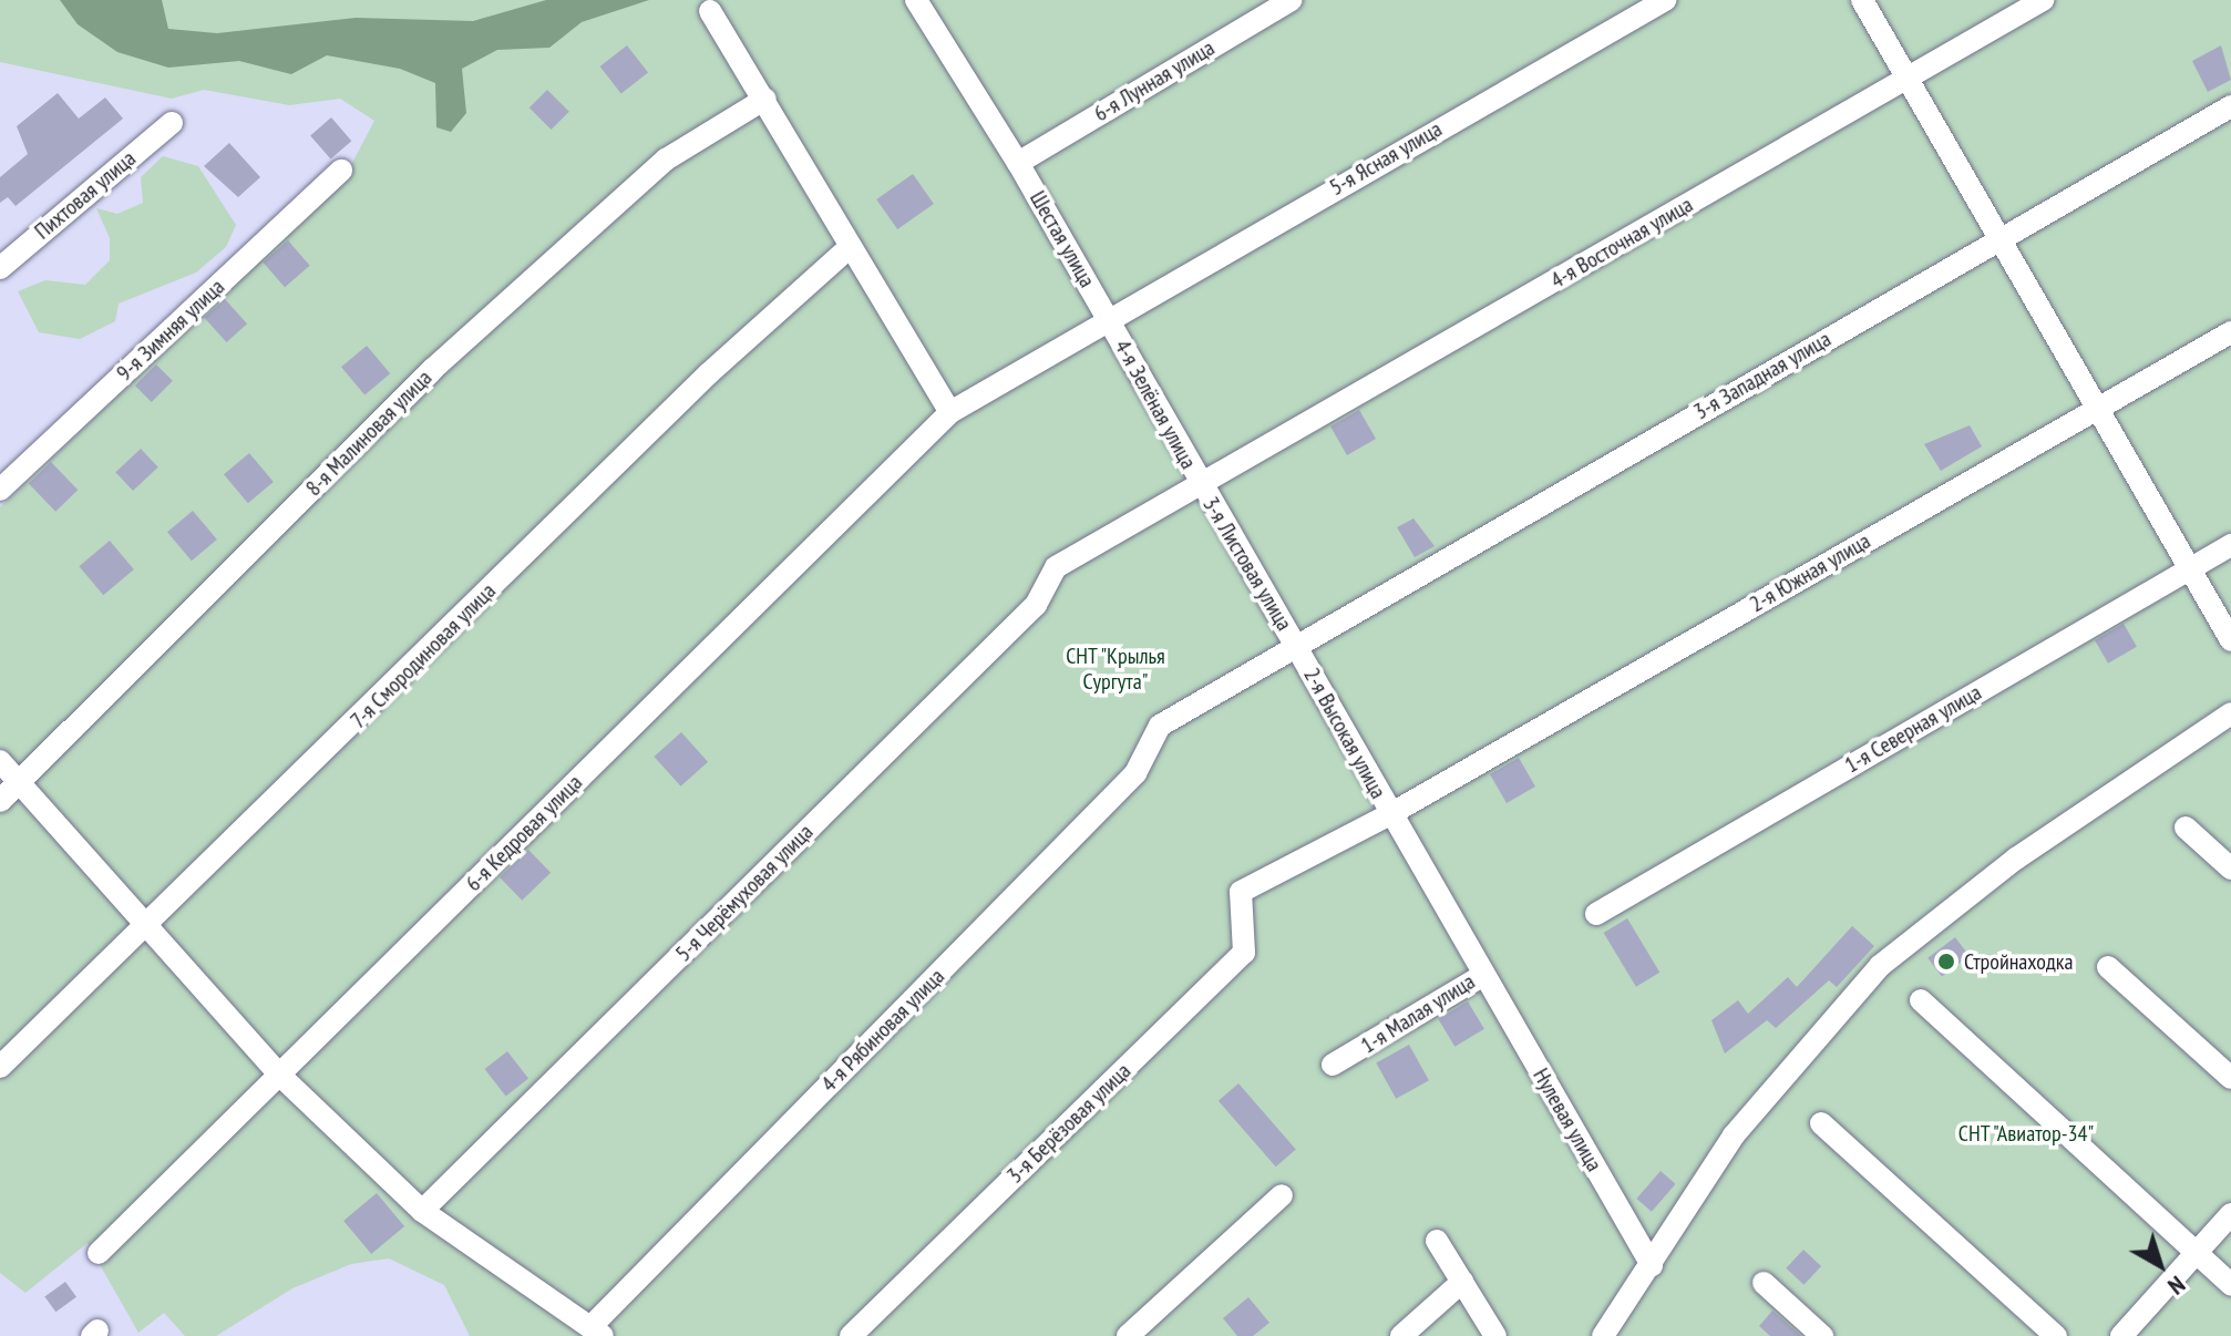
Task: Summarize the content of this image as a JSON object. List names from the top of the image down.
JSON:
{
  "streets": {
    "street": [
      "6-я Лунная улица",
      "5-я Ясная улица",
      "Пихтовая улица",
      "Шестая улица",
      "4-я Восточная улица",
      "9-я Зимняя улица",
      "3-я Западная улица",
      "4-я Зелёная улица",
      "8-я Малиновая улица",
      "3-я Листовая улица",
      "2-я Южная улица",
      "7-я Смородиновая улица",
      "1-я Северная улица",
      "2-я Высокая улица",
      "6-я Кедровая улица",
      "5-я Черёмуховая улица",
      "1-я Малая улица",
      "4-я Рябиновая улица",
      "Нулевая улица",
      "3-я Берёзовая улица"
    ]
  },
  "crossings": [
    ["6-я Лунная улица", "Шестая улица"],
    ["5-я Ясная улица", "Шестая улица"],
    ["5-я Ясная улица", "4-я Зелёная улица"],
    ["5-я Ясная улица", "6-я Кедровая улица"],
    ["Шестая улица", "4-я Зелёная улица"],
    ["4-я Восточная улица", "4-я Зелёная улица"],
    ["4-я Восточная улица", "3-я Листовая улица"],
    ["3-я Западная улица", "3-я Листовая улица"],
    ["3-я Западная улица", "2-я Высокая улица"],
    ["4-я Зелёная улица", "3-я Листовая улица"],
    ["4-я Зелёная улица", "5-я Черёмуховая улица"],
    ["3-я Листовая улица", "2-я Высокая улица"],
    ["3-я Листовая улица", "4-я Рябиновая улица"],
    ["2-я Южная улица", "2-я Высокая улица"],
    ["2-я Южная улица", "1-я Малая улица"],
    ["2-я Высокая улица", "1-я Малая улица"],
    ["2-я Высокая улица", "3-я Берёзовая улица"],
    ["1-я Малая улица", "Нулевая улица"]
  ],
  "parks": ["CНТ \"Крылья Сургута\"", "СНТ \"Авиатор-34\""],
  "places": ["Стройнаходка"],
  "north": "bottom right"
}
